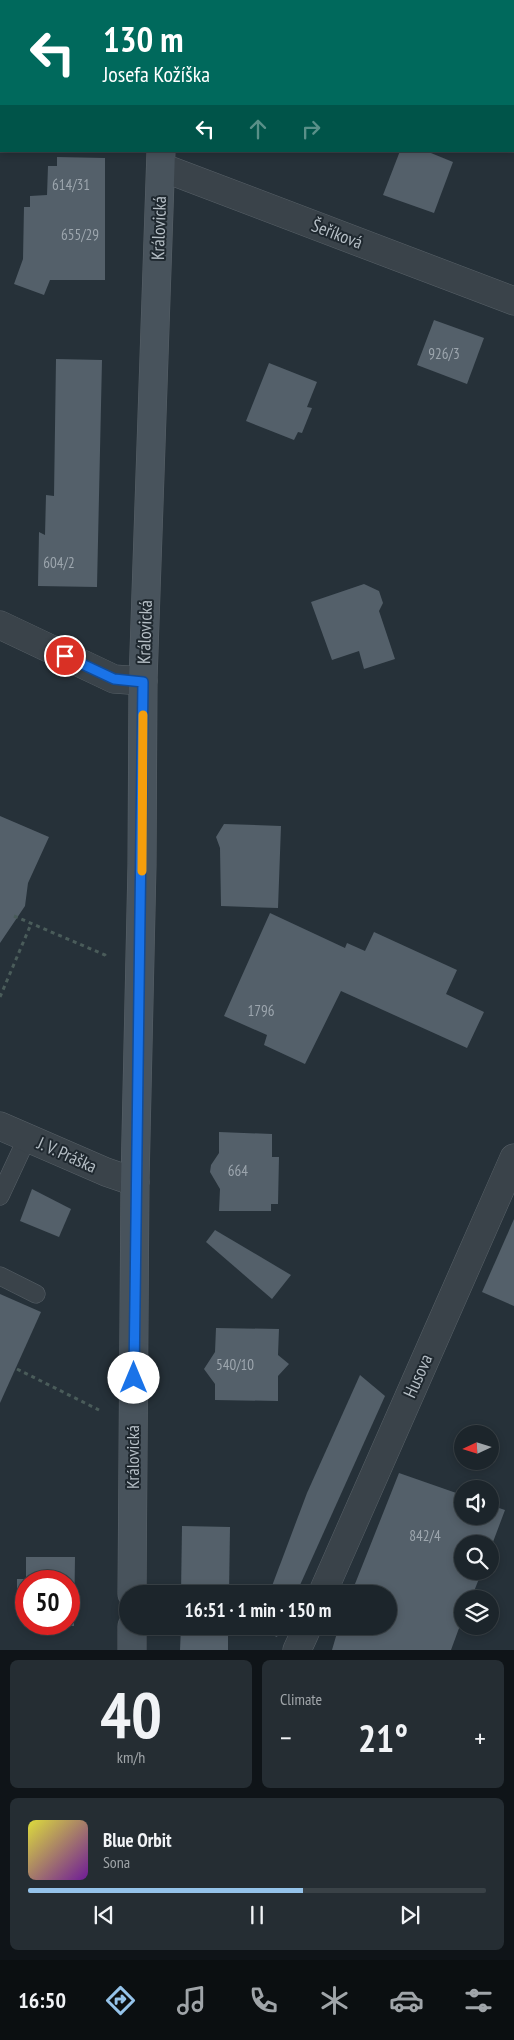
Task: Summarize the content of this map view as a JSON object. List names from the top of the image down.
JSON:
{
  "streets": {
    "main road": ["Královická"],
    "street": ["Šeříková", "J. V. Práška", "Husova"]
  },
  "crossings": [
    ["Královická", "Šeříková"],
    ["Královická", "J. V. Práška"]
  ],
  "house_numbers": [
    "614/31",
    "655/29",
    "926/3",
    "604/2",
    "1796",
    "664",
    "540/10",
    "842/4"
  ],
  "north": "left",
  "page": {
    "turn": ["130 m", "Josefa Kožíška"],
    "limit": "50",
    "trip": "16:51 · 1 min · 150 m",
    "tile": [
      ["40", "km/h"],
      "Climate"
    ],
    "heat": ["−", "21°", "+"],
    "song": ["Blue Orbit", "Sona"],
    "tabs": "16:50"
  }
}
